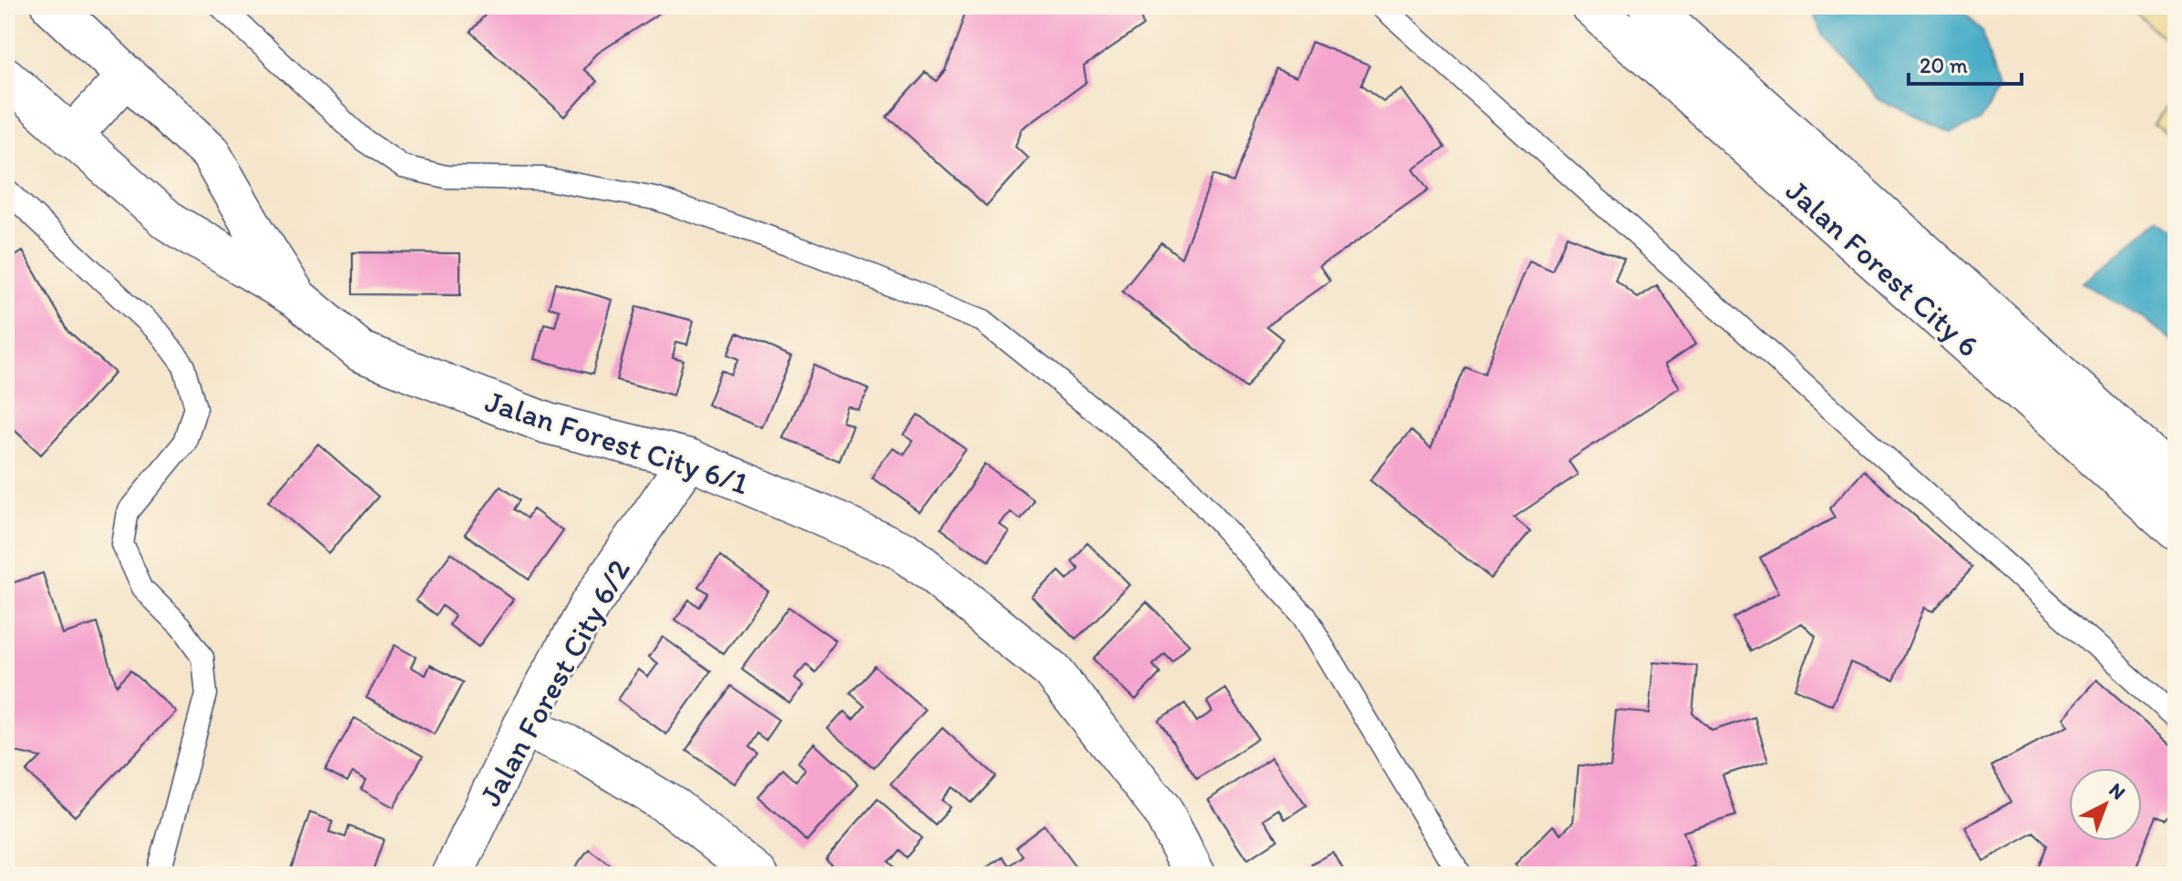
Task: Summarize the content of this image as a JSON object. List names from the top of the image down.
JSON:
{
  "streets": {
    "street": ["Jalan Forest City 6", "Jalan Forest City 6/1", "Jalan Forest City 6/2"]
  },
  "crossings": [
    ["Jalan Forest City 6/1", "Jalan Forest City 6/2"]
  ],
  "scale_bar": "20 m",
  "north": "top right"
}
